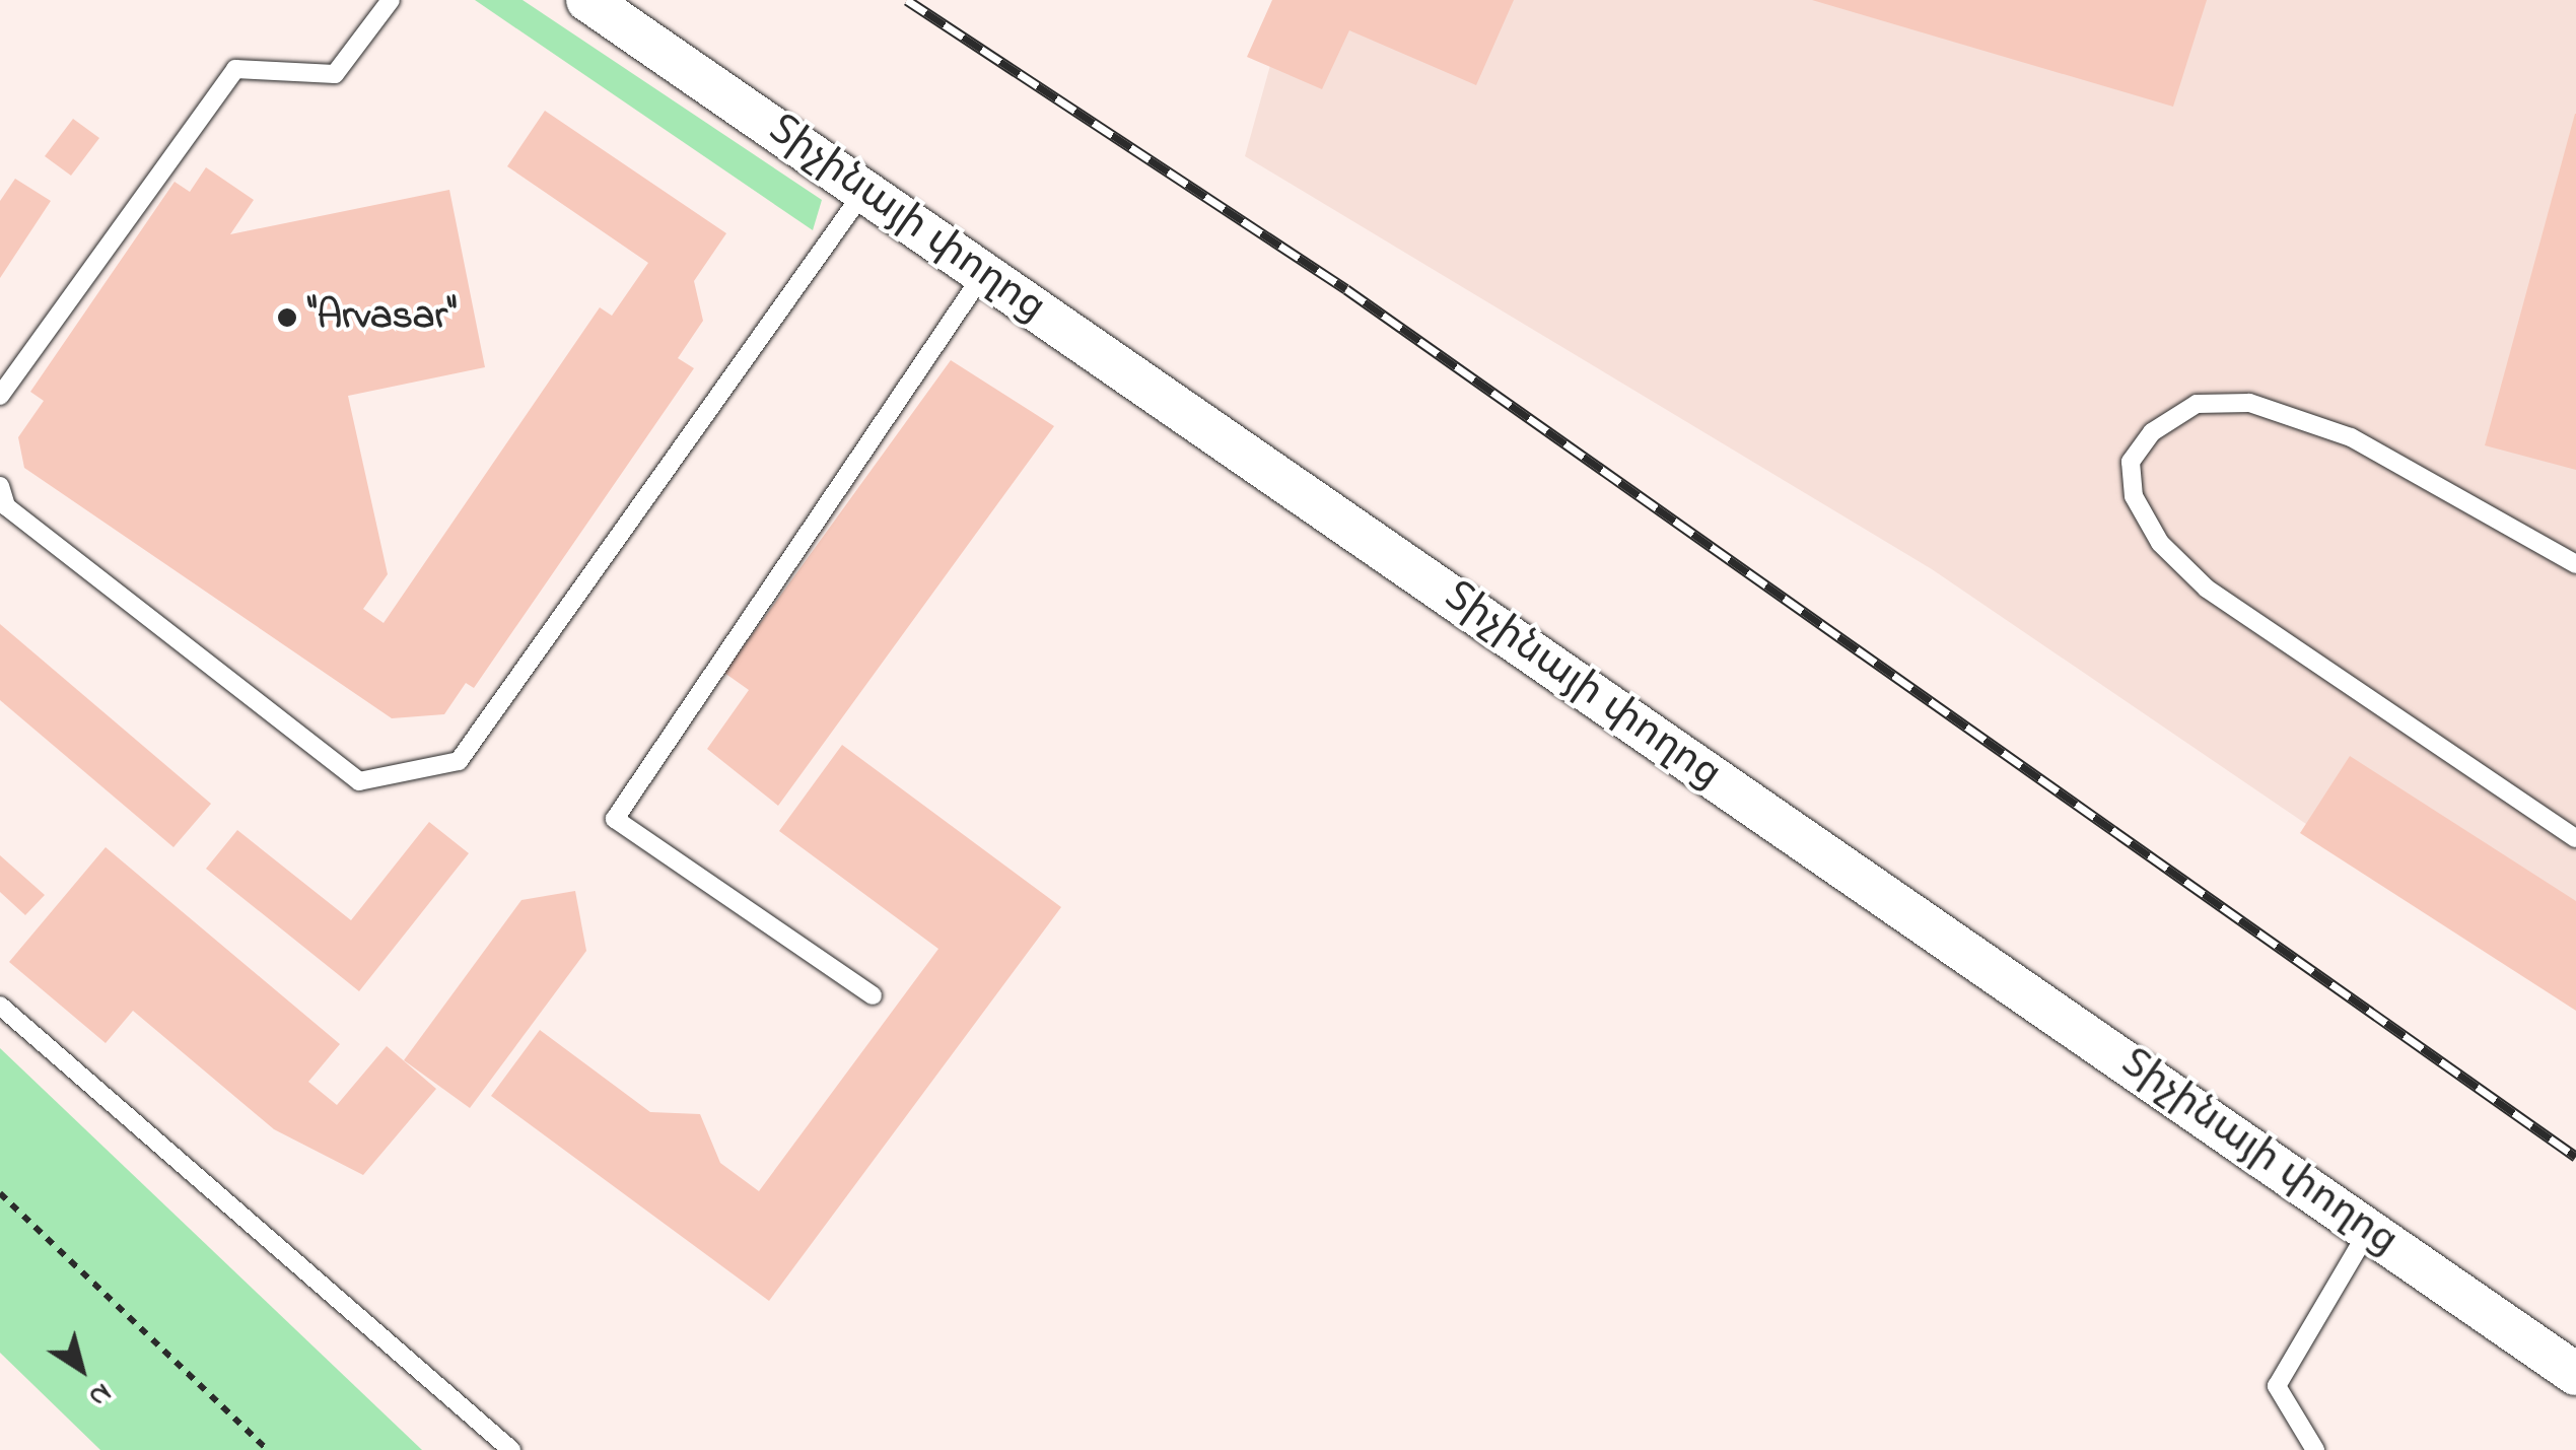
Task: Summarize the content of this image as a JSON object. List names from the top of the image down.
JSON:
{
  "streets": {
    "street": ["Տիչինայի փողոց"]
  },
  "places": ["\"Arvasar\""],
  "north": "bottom right"
}
